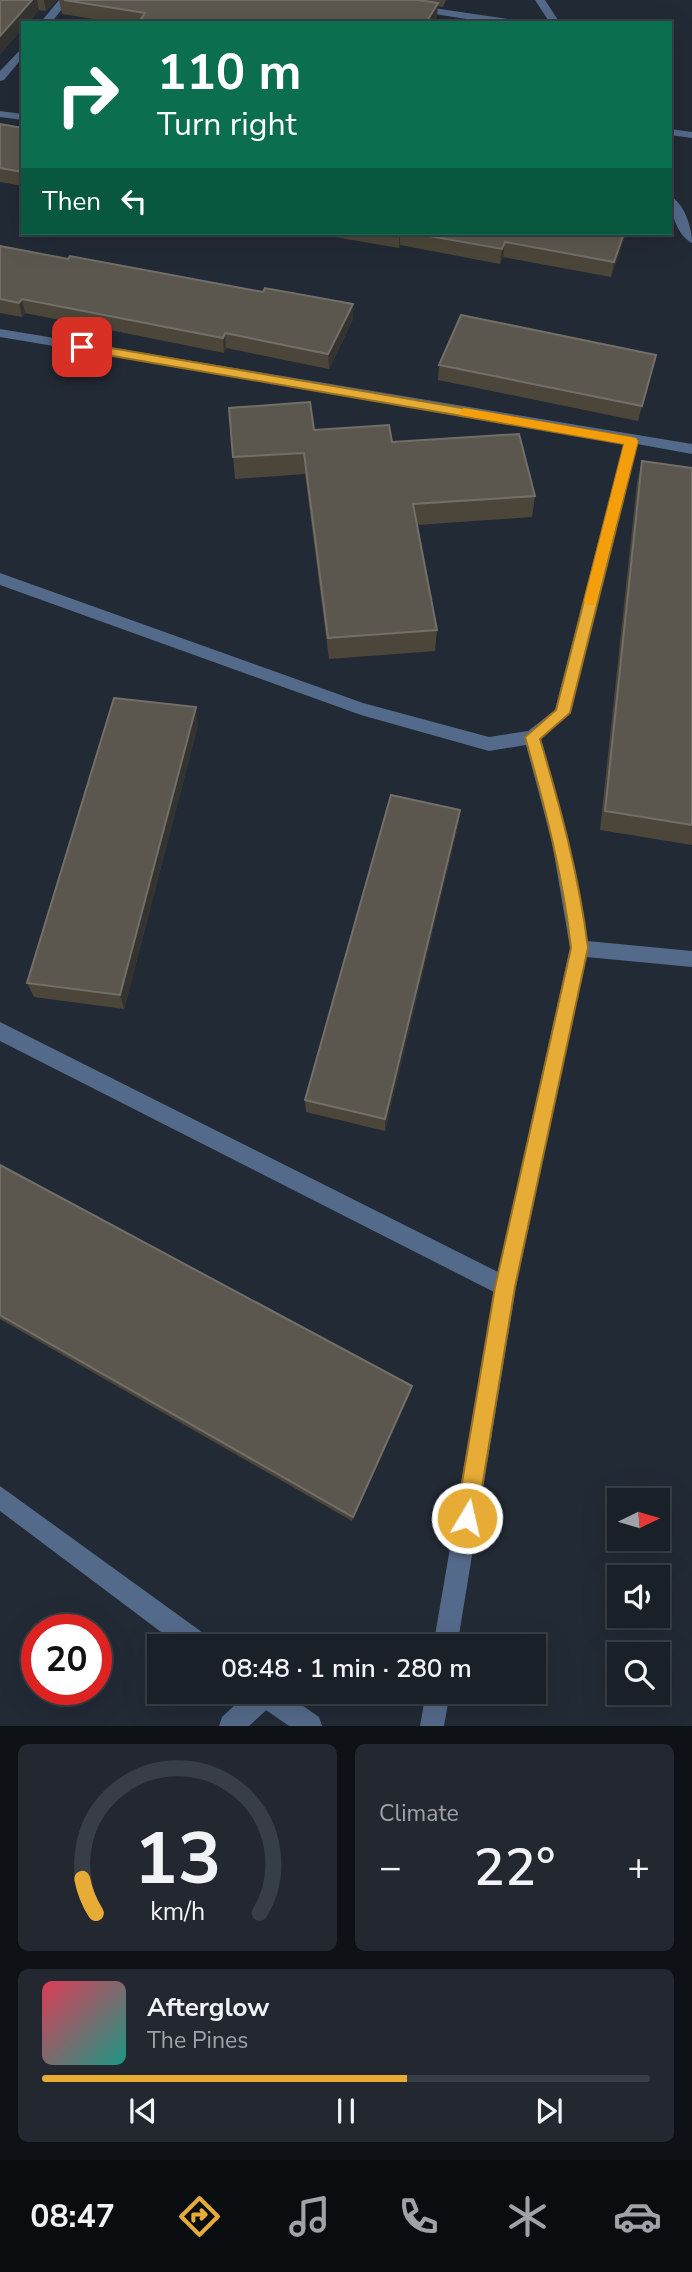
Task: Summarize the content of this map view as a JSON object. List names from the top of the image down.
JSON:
{
  "north": "right",
  "page": {
    "turn": ["110 m", "Turn right"],
    "then": "Then",
    "limit": "20",
    "trip": "08:48 · 1 min · 280 m",
    "tile": "Climate",
    "heat": ["−", "22°", "+"],
    "song": ["Afterglow", "The Pines"],
    "tabs": "08:47",
    "gauge": ["13", "km/h"]
  }
}
